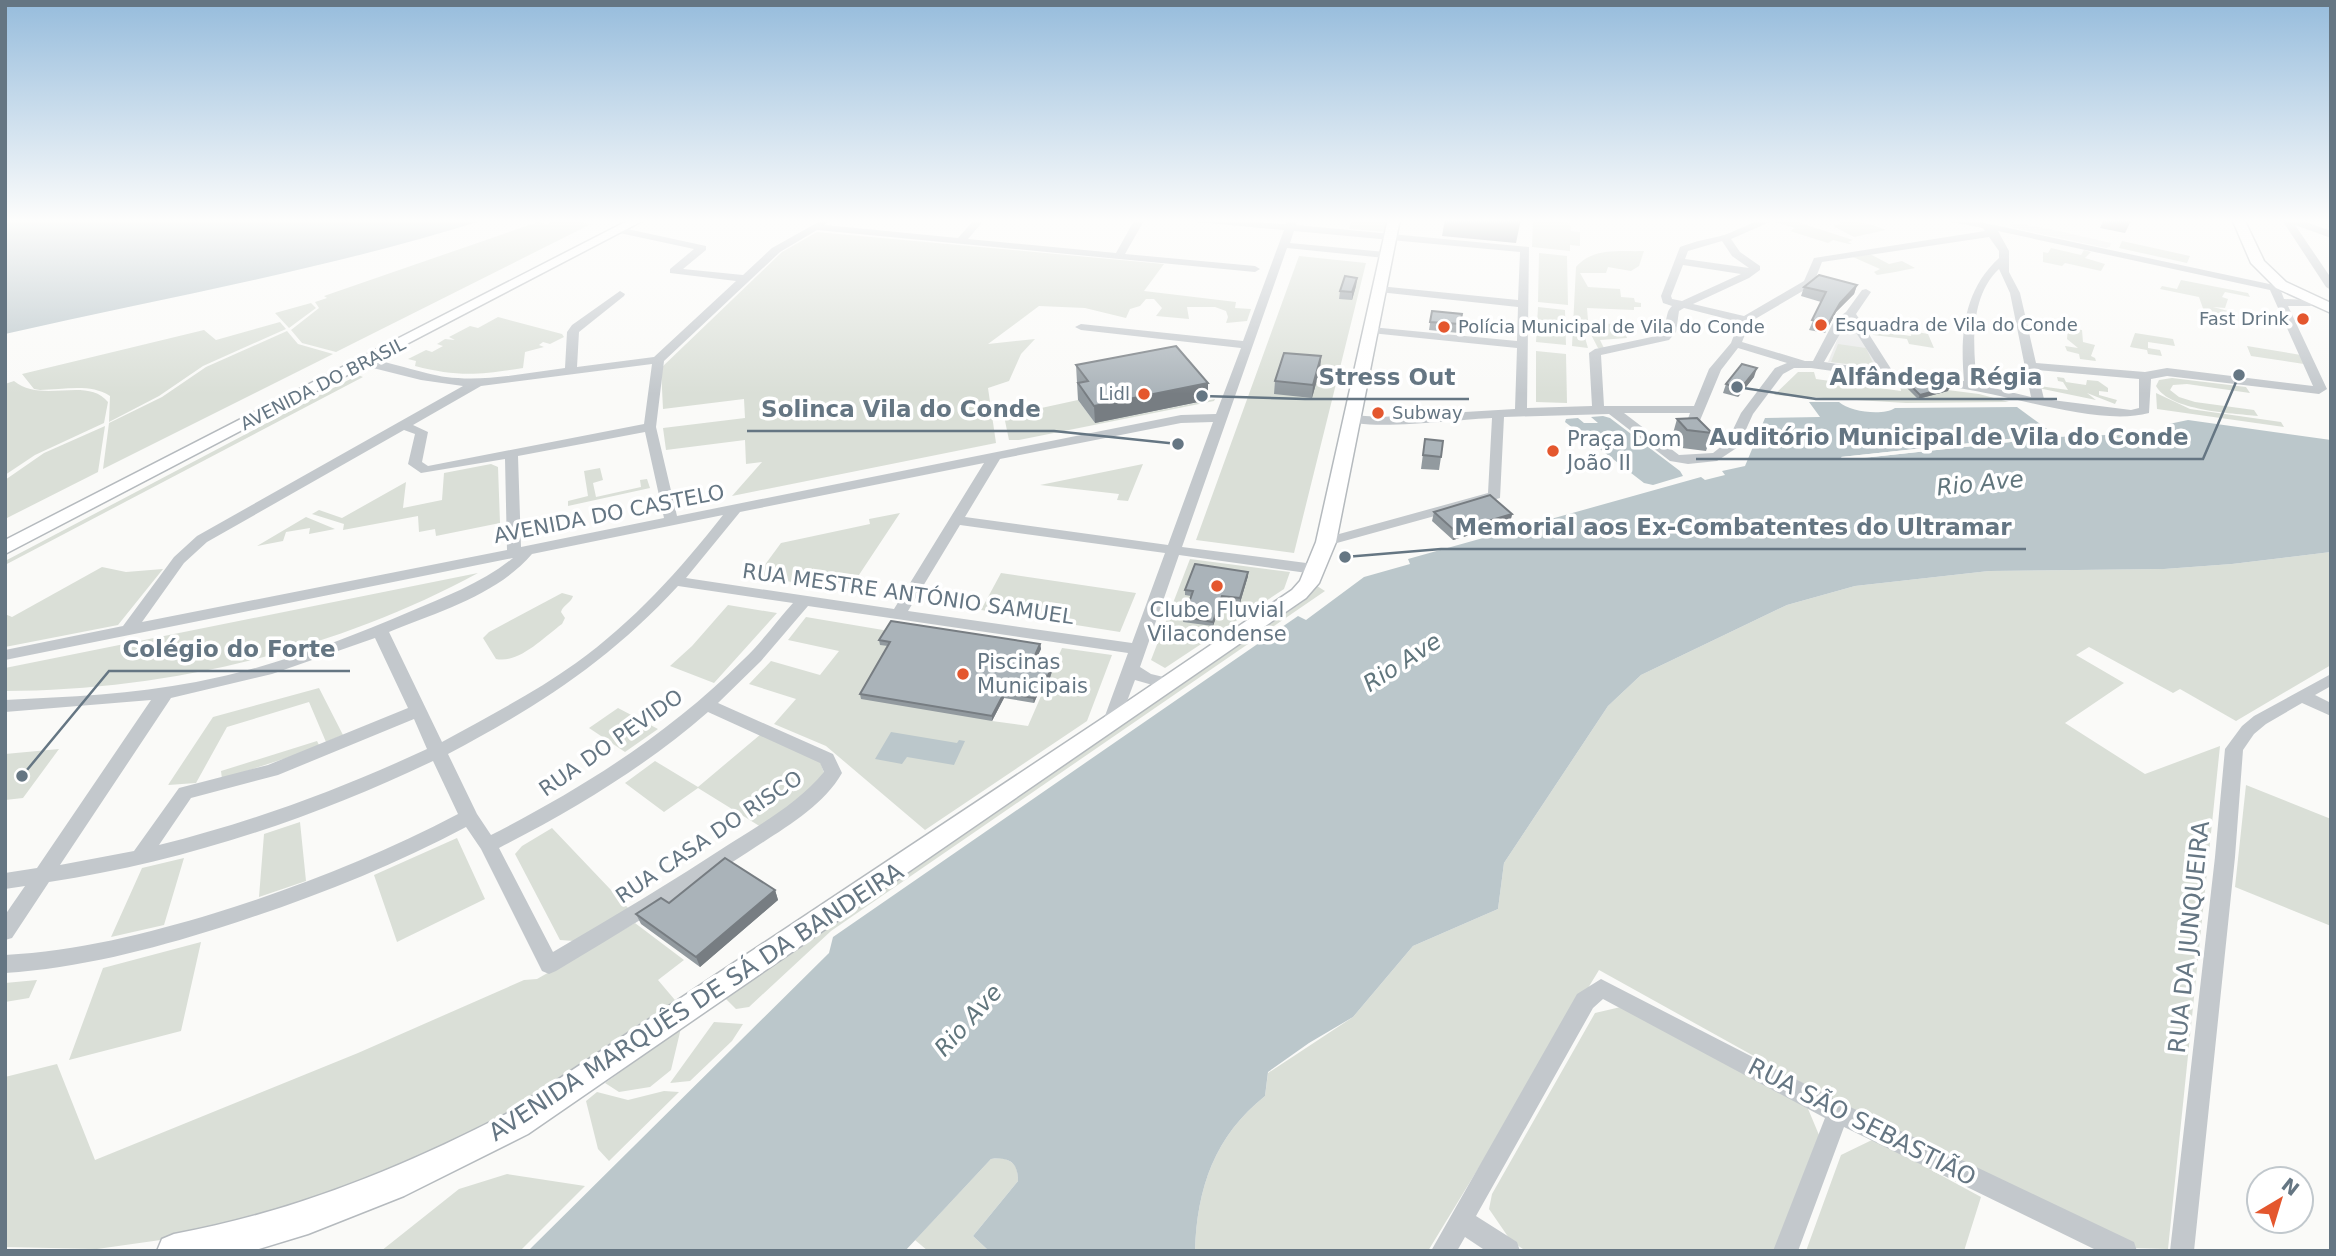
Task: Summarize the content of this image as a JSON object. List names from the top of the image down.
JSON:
{
  "streets": {
    "main road": ["AVENIDA DO BRASIL", "AVENIDA MARQUÊS DE SÁ DA BANDEIRA"],
    "street": [
      "AVENIDA DO CASTELO",
      "RUA MESTRE ANTÓNIO SAMUEL",
      "RUA DO PEVIDO",
      "RUA CASA DO RISCO",
      "RUA DA JUNQUEIRA",
      "RUA SÃO SEBASTIÃO"
    ]
  },
  "crossings": [
    ["RUA MESTRE ANTÓNIO SAMUEL", "RUA DO PEVIDO"],
    ["RUA DO PEVIDO", "RUA CASA DO RISCO"]
  ],
  "water": ["Rio Ave"],
  "places": [
    "Fast Drink",
    "Esquadra de Vila do Conde",
    "Polícia Municipal de Vila do Conde",
    "Auditório Municipal de Vila do Conde",
    "Alfândega Régia",
    "Lidl",
    "Stress Out",
    "Subway",
    "Solinca Vila do Conde",
    "Praça Dom João II",
    "Memorial aos Ex-Combatentes do Ultramar",
    "Clube Fluvial Vilacondense",
    "Piscinas Municipais",
    "Colégio do Forte"
  ],
  "north": "top right"
}
